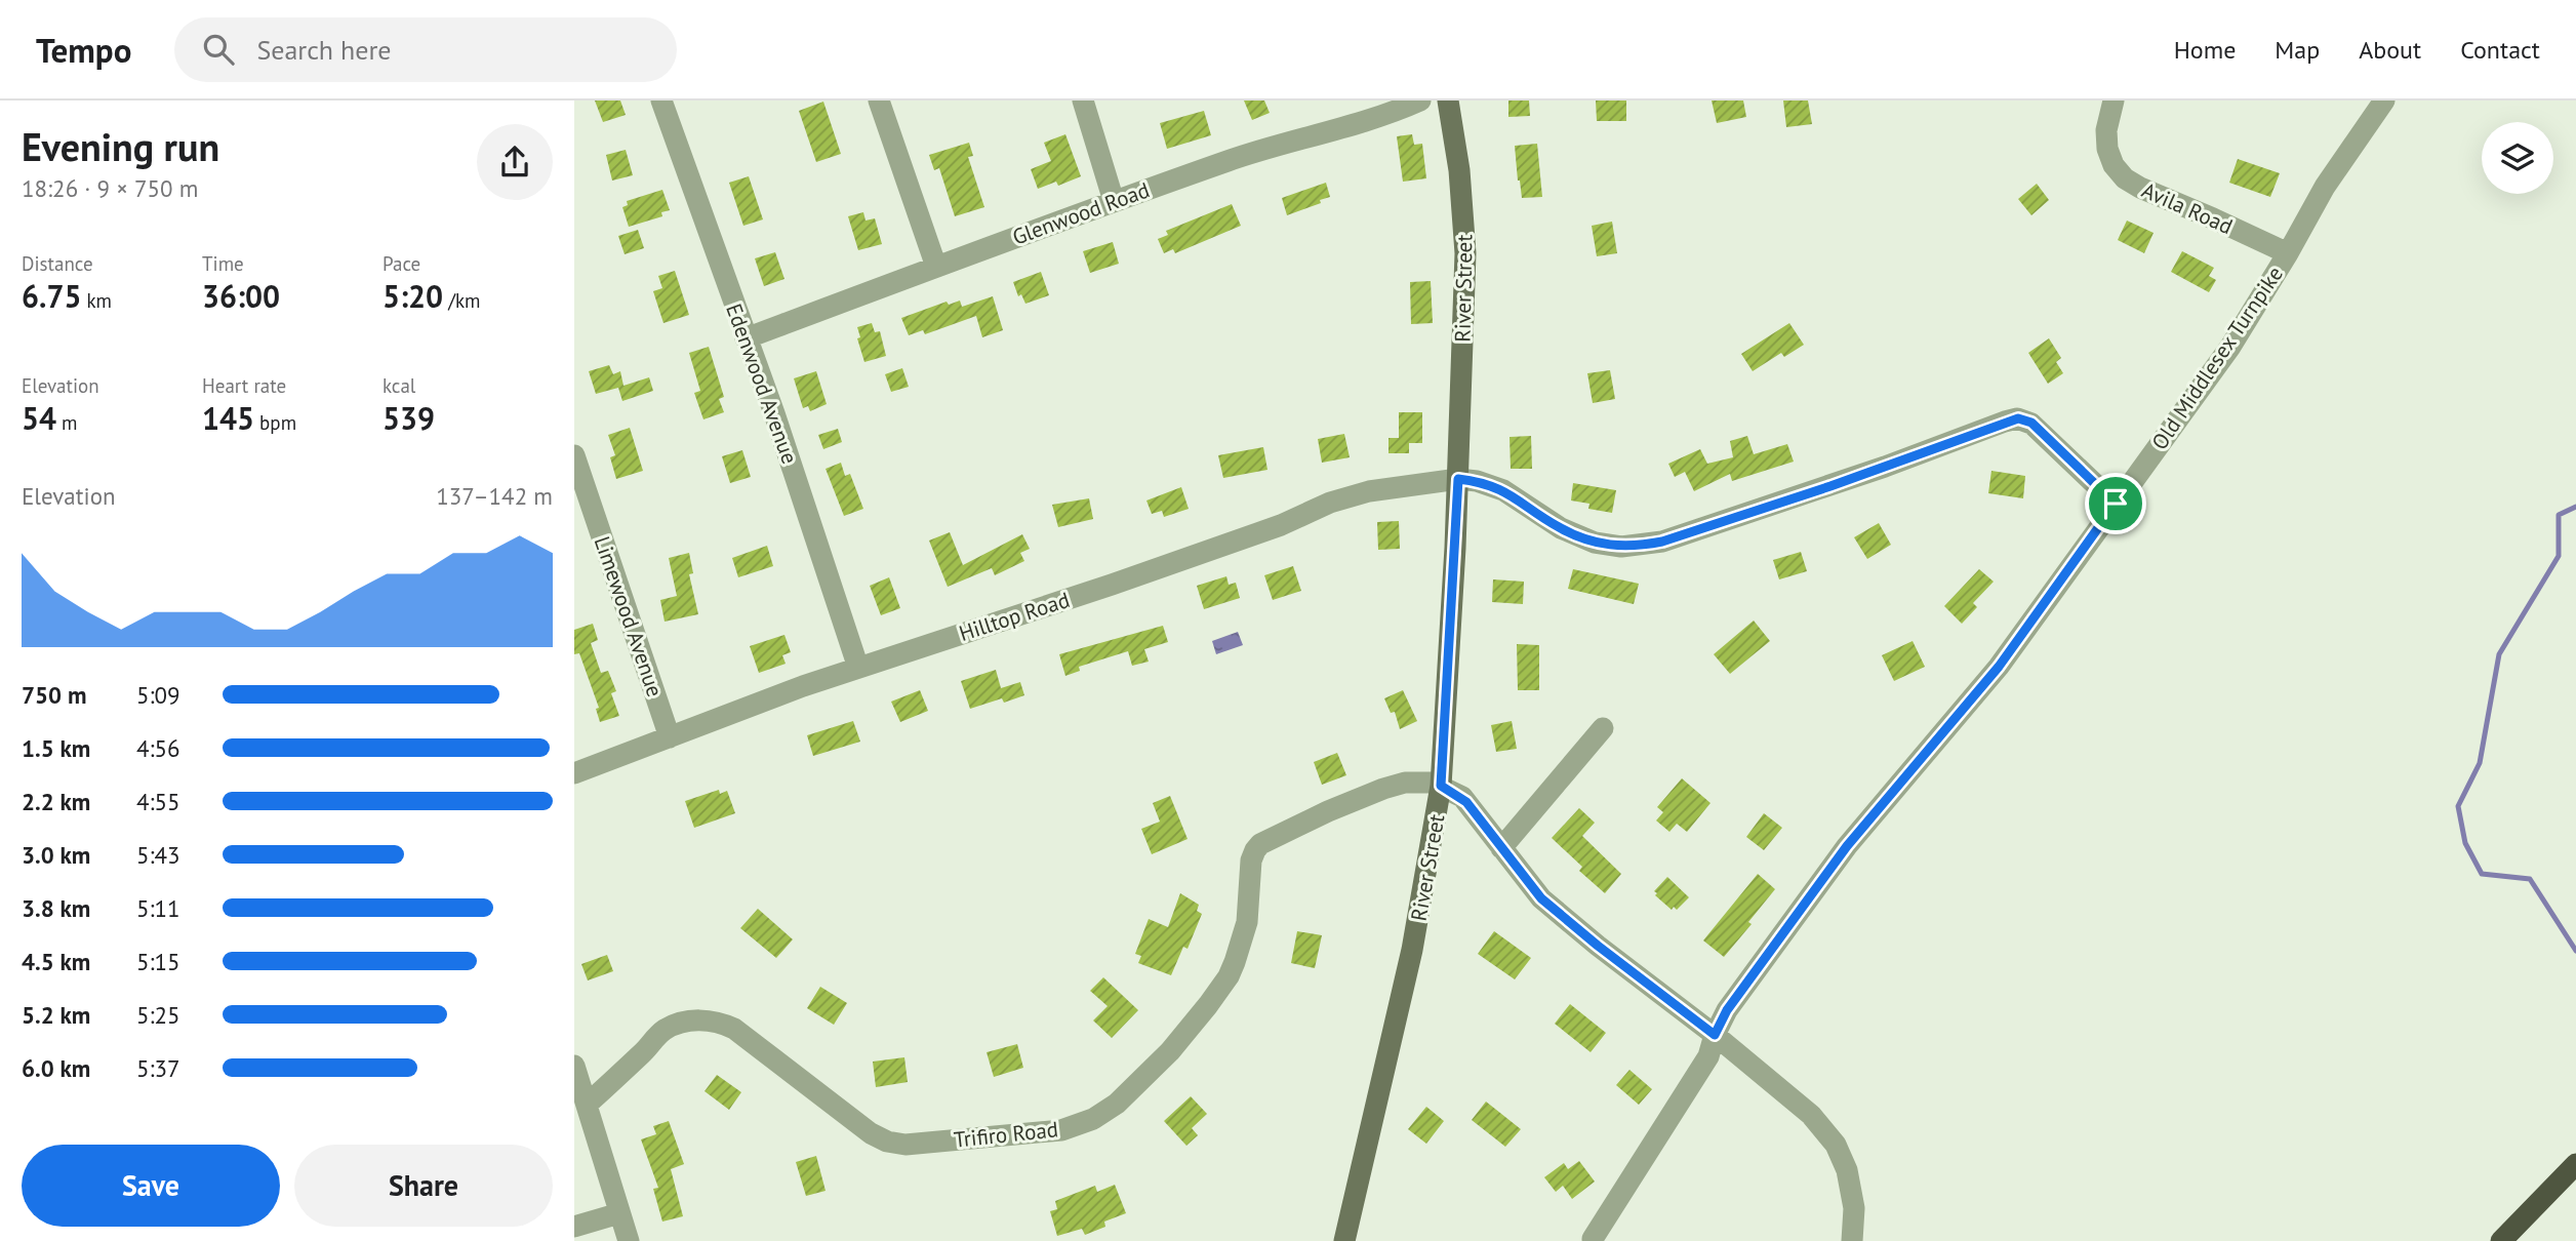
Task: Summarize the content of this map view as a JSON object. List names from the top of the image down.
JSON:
{
  "streets": {
    "main road": ["River Street"],
    "street": [
      "Avila Road",
      "Glenwood Road",
      "Old Middlesex Turnpike",
      "Edenwood Avenue",
      "Limewood Avenue",
      "Hilltop Road",
      "Trifiro Road"
    ]
  },
  "crossings": [
    ["Avila Road", "Old Middlesex Turnpike"],
    ["Glenwood Road", "Edenwood Avenue"],
    ["River Street", "Hilltop Road"],
    ["River Street", "Trifiro Road"],
    ["Edenwood Avenue", "Hilltop Road"],
    ["Limewood Avenue", "Hilltop Road"]
  ],
  "page": {
    "header": "Tempo",
    "search": "Search here",
    "nav": [
      "Home",
      "Map",
      "About",
      "Contact"
    ],
    "heading": ["Evening run", "18:26 · 9 × 750 m"],
    "stats": [
      ["Distance", "6.75 km"],
      ["Time", "36:00"],
      ["Pace", "5:20 /km"],
      ["Elevation", "54 m"],
      ["Heart rate", "145 bpm"],
      ["kcal", "539"]
    ],
    "chart": ["Elevation", "137–142 m"],
    "list": [
      {
        "name": "750 m",
        "note": "5:09"
      },
      {
        "name": "1.5 km",
        "note": "4:56"
      },
      {
        "name": "2.2 km",
        "note": "4:55"
      },
      {
        "name": "3.0 km",
        "note": "5:43"
      },
      {
        "name": "3.8 km",
        "note": "5:11"
      },
      {
        "name": "4.5 km",
        "note": "5:15"
      },
      {
        "name": "5.2 km",
        "note": "5:25"
      },
      {
        "name": "6.0 km",
        "note": "5:37"
      }
    ],
    "buttons": ["Save", "Share"]
  }
}
